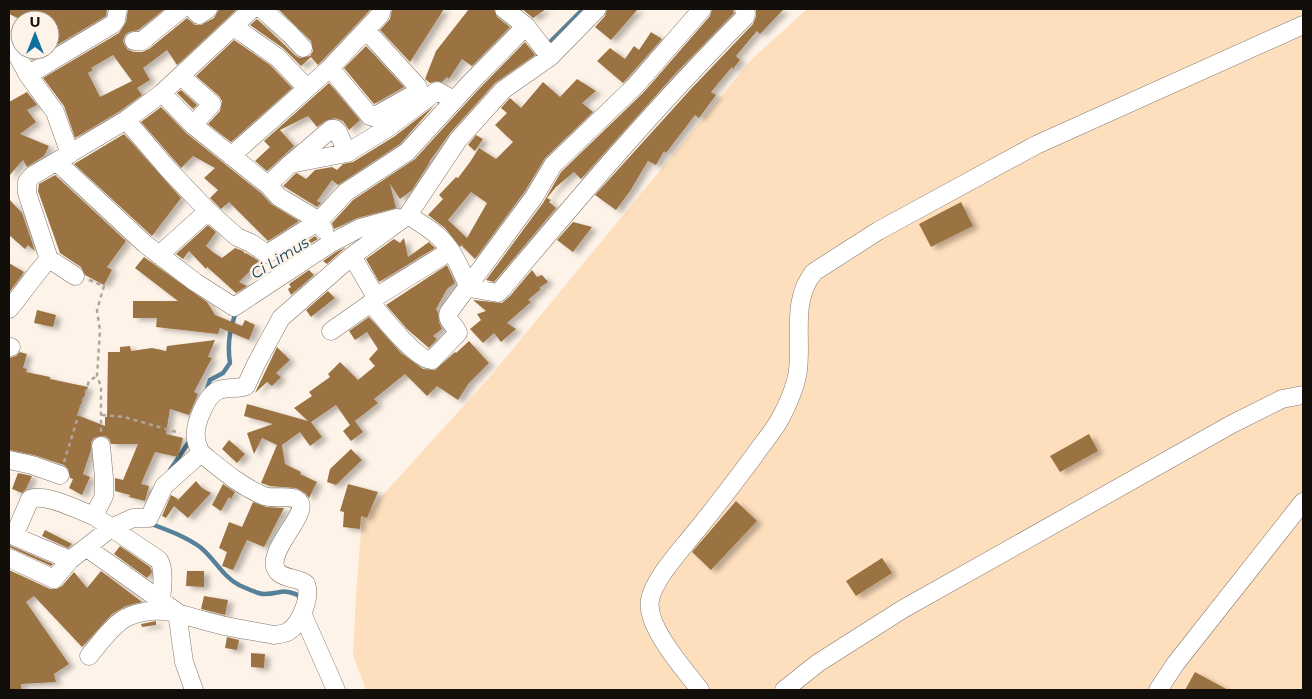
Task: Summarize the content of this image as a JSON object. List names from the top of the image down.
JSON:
{
  "water": ["Ci Limus"],
  "north": "top"
}
